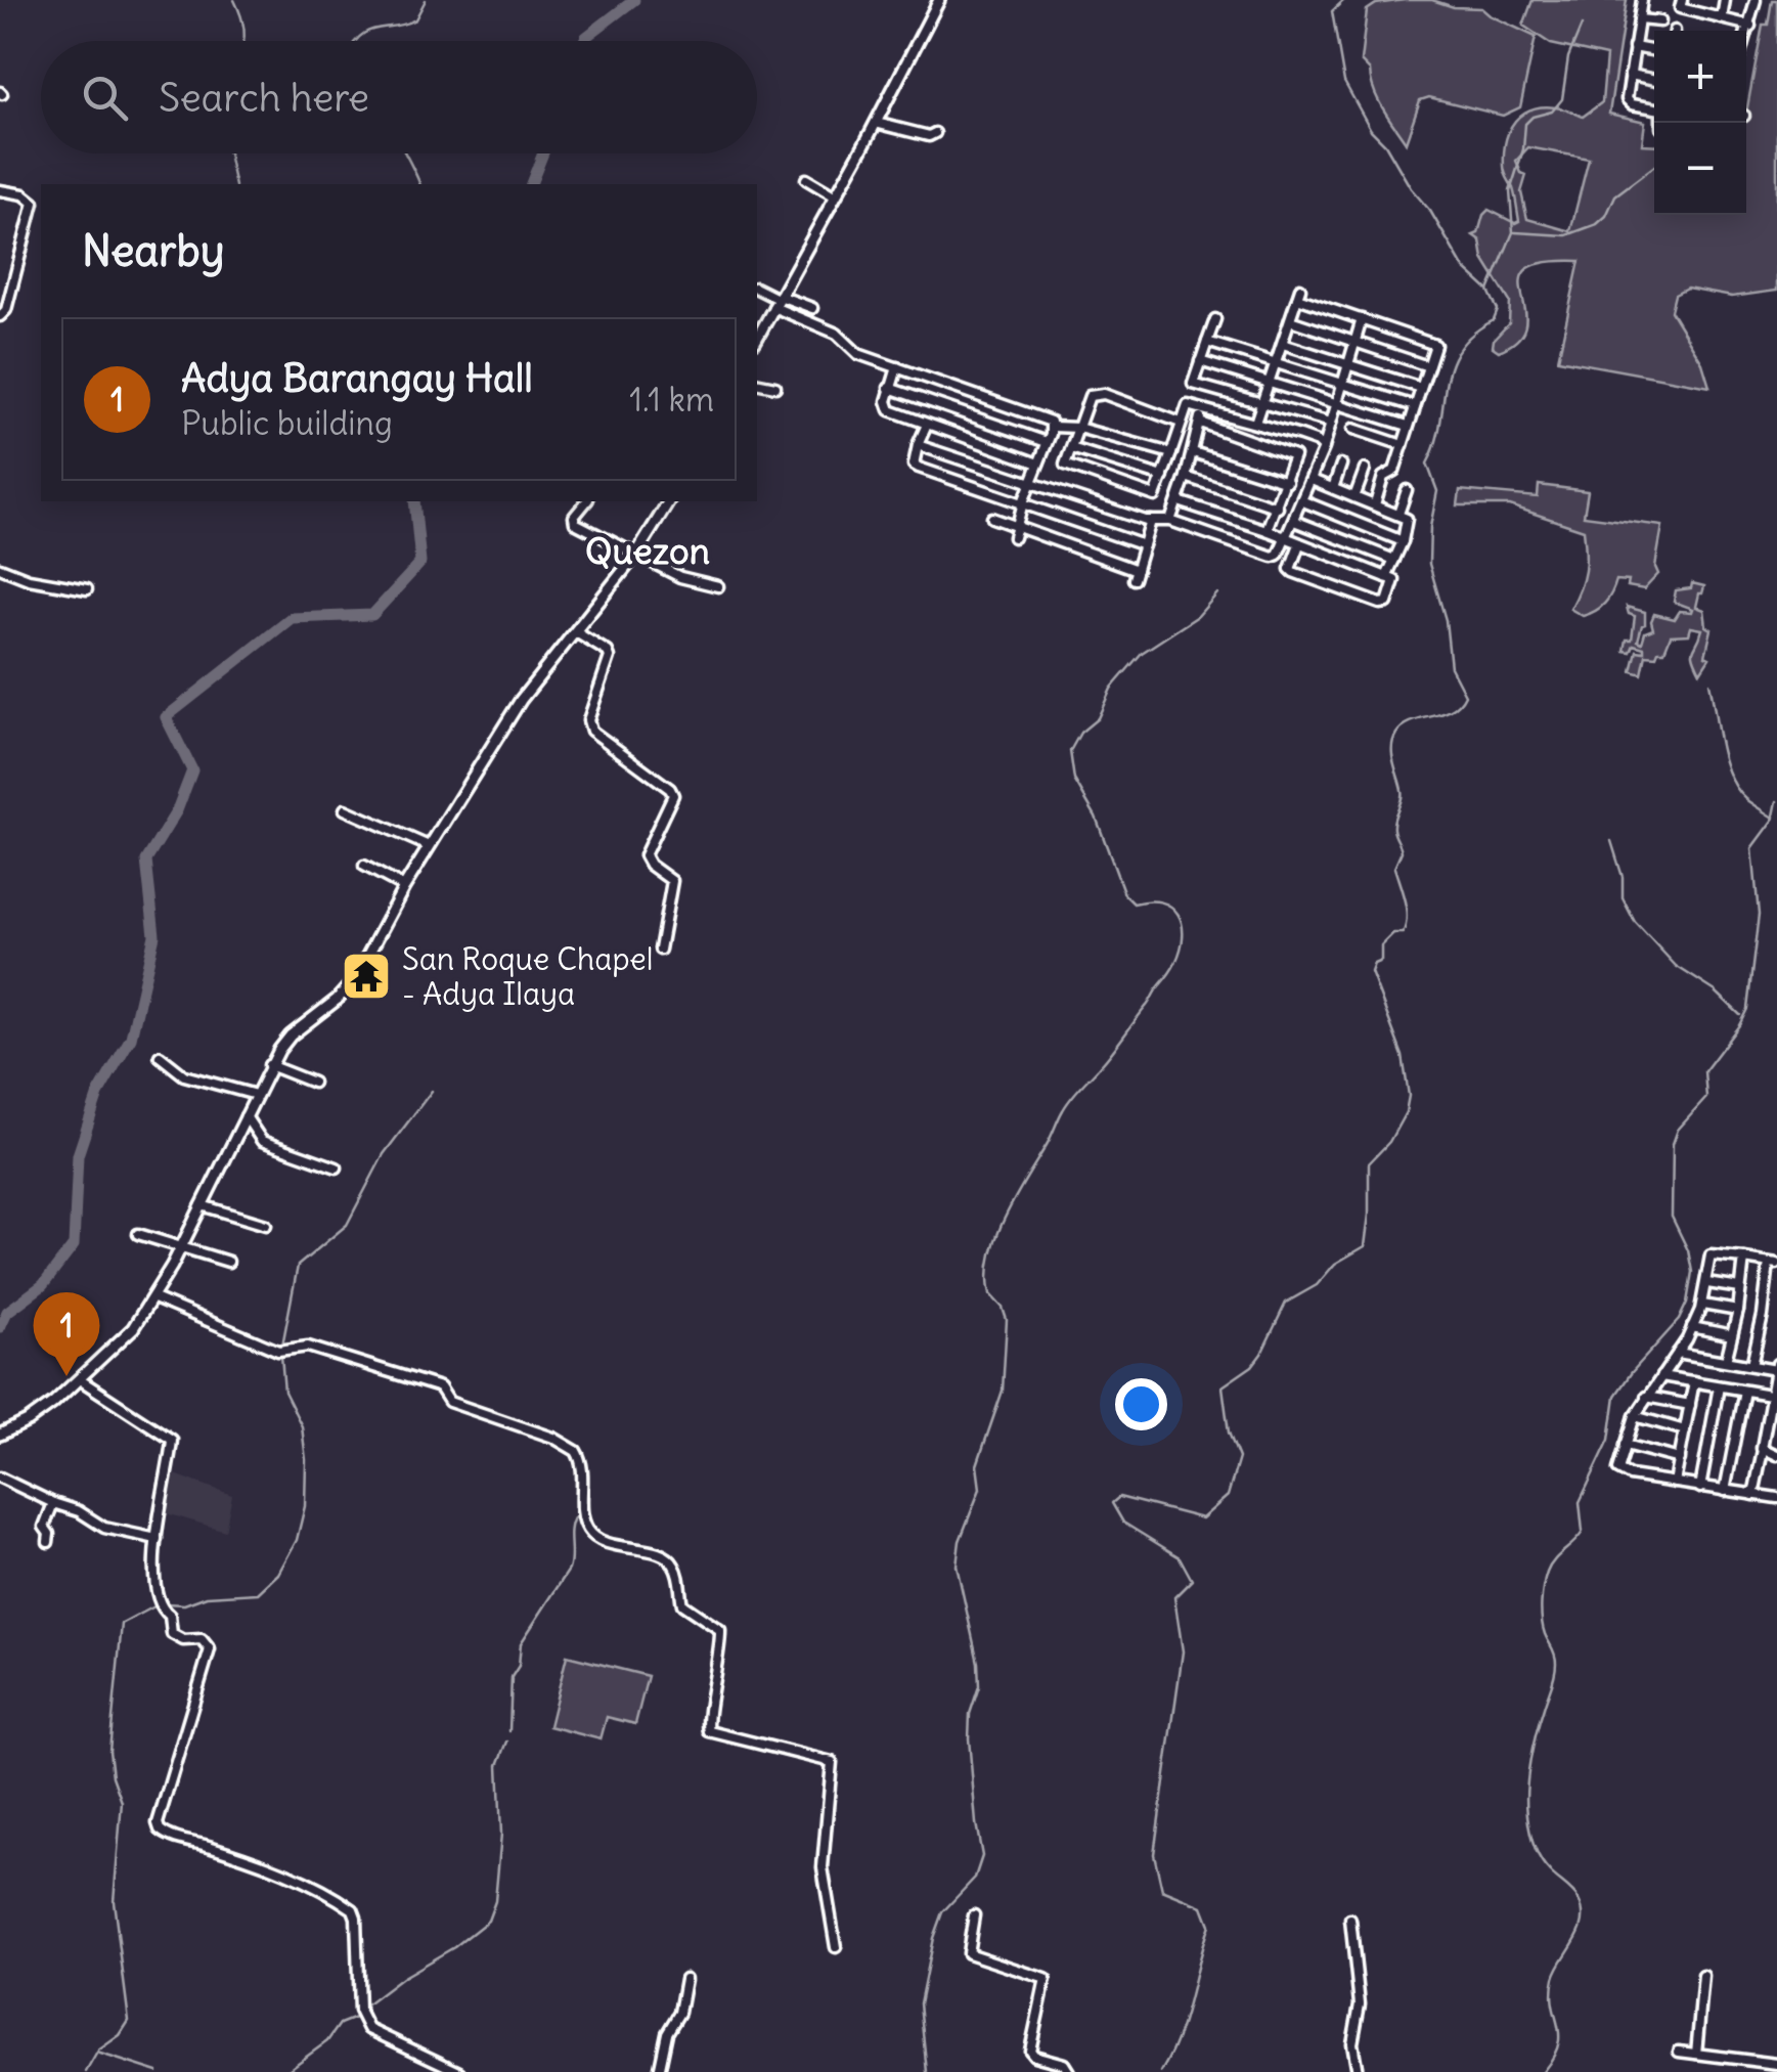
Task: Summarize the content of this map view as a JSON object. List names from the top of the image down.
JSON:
{
  "districts": ["Quezon"],
  "places": {
    "temple": ["San Roque Chapel - Adya Ilaya"]
  },
  "page": {
    "map_buttons": ["+", "−"],
    "search": "Search here",
    "heading": "Nearby",
    "list": [
      {
        "mark": "1",
        "name": "Adya Barangay Hall",
        "note": "Public building",
        "value": "1.1 km"
      }
    ],
    "pins": "1"
  }
}
